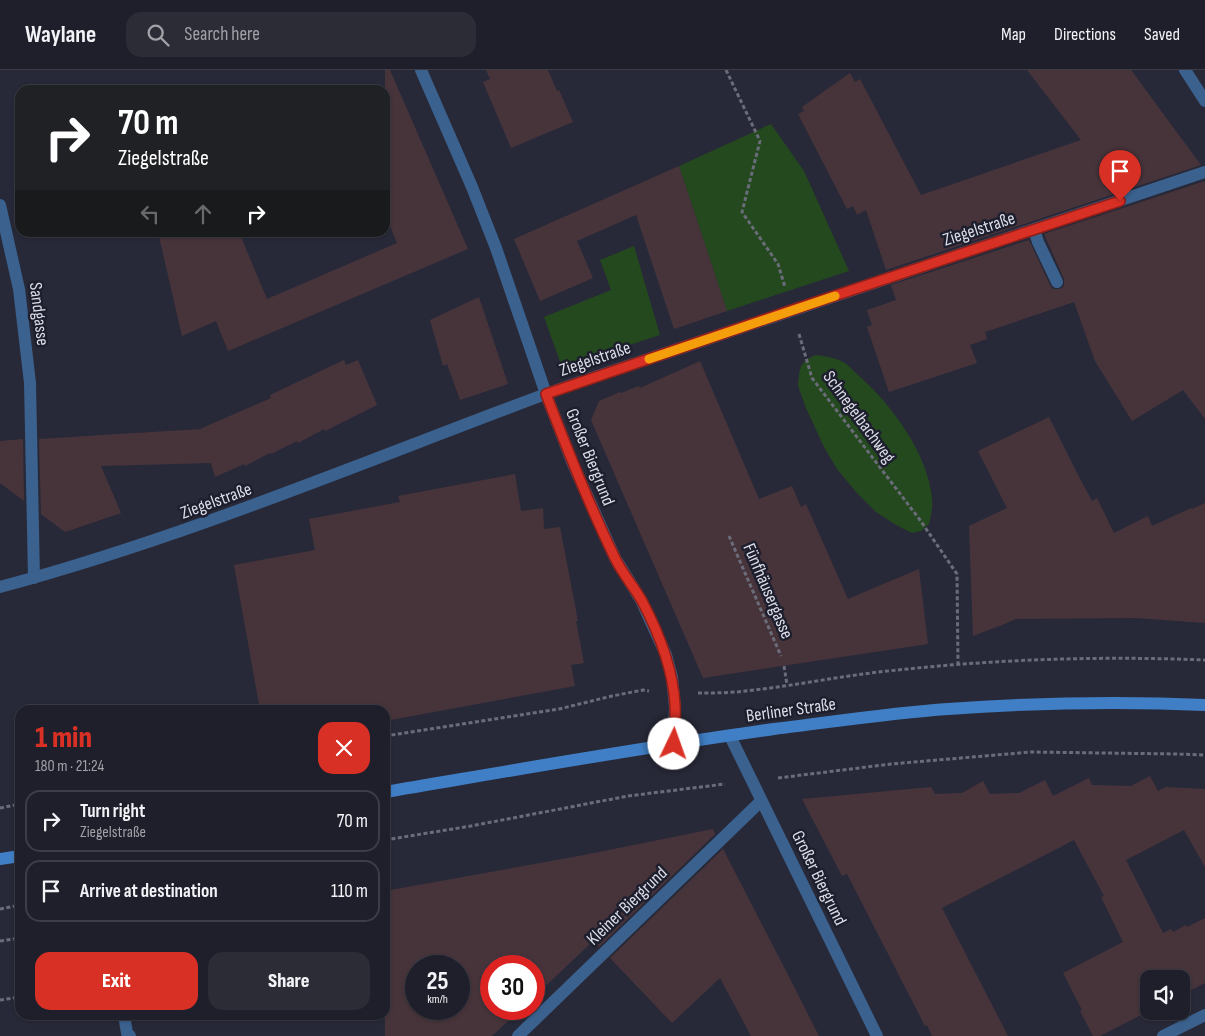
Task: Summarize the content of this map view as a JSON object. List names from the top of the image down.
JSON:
{
  "streets": {
    "main road": ["Berliner Straße"],
    "street": [
      "Ziegelstraße",
      "Sandgasse",
      "Großer Biergrund",
      "Kleiner Biergrund"
    ],
    "path": ["Schnegelbachweg", "Fünfhäusergasse"]
  },
  "crossings": [
    ["Ziegelstraße", "Sandgasse"],
    ["Ziegelstraße", "Schnegelbachweg"],
    ["Ziegelstraße", "Großer Biergrund"],
    ["Großer Biergrund", "Berliner Straße"],
    ["Großer Biergrund", "Kleiner Biergrund"]
  ],
  "page": {
    "header": "Waylane",
    "search": "Search here",
    "nav": ["Map", "Directions", "Saved"],
    "turn": ["70 m", "Ziegelstraße"],
    "heading": ["1 min", "180 m · 21:24"],
    "list": [
      {
        "name": "Turn right",
        "note": "Ziegelstraße",
        "value": "70 m"
      },
      {
        "name": "Arrive at destination",
        "value": "110 m"
      }
    ],
    "buttons": ["Exit", "Share"],
    "speed": "25 km/h",
    "limit": "30"
  }
}
